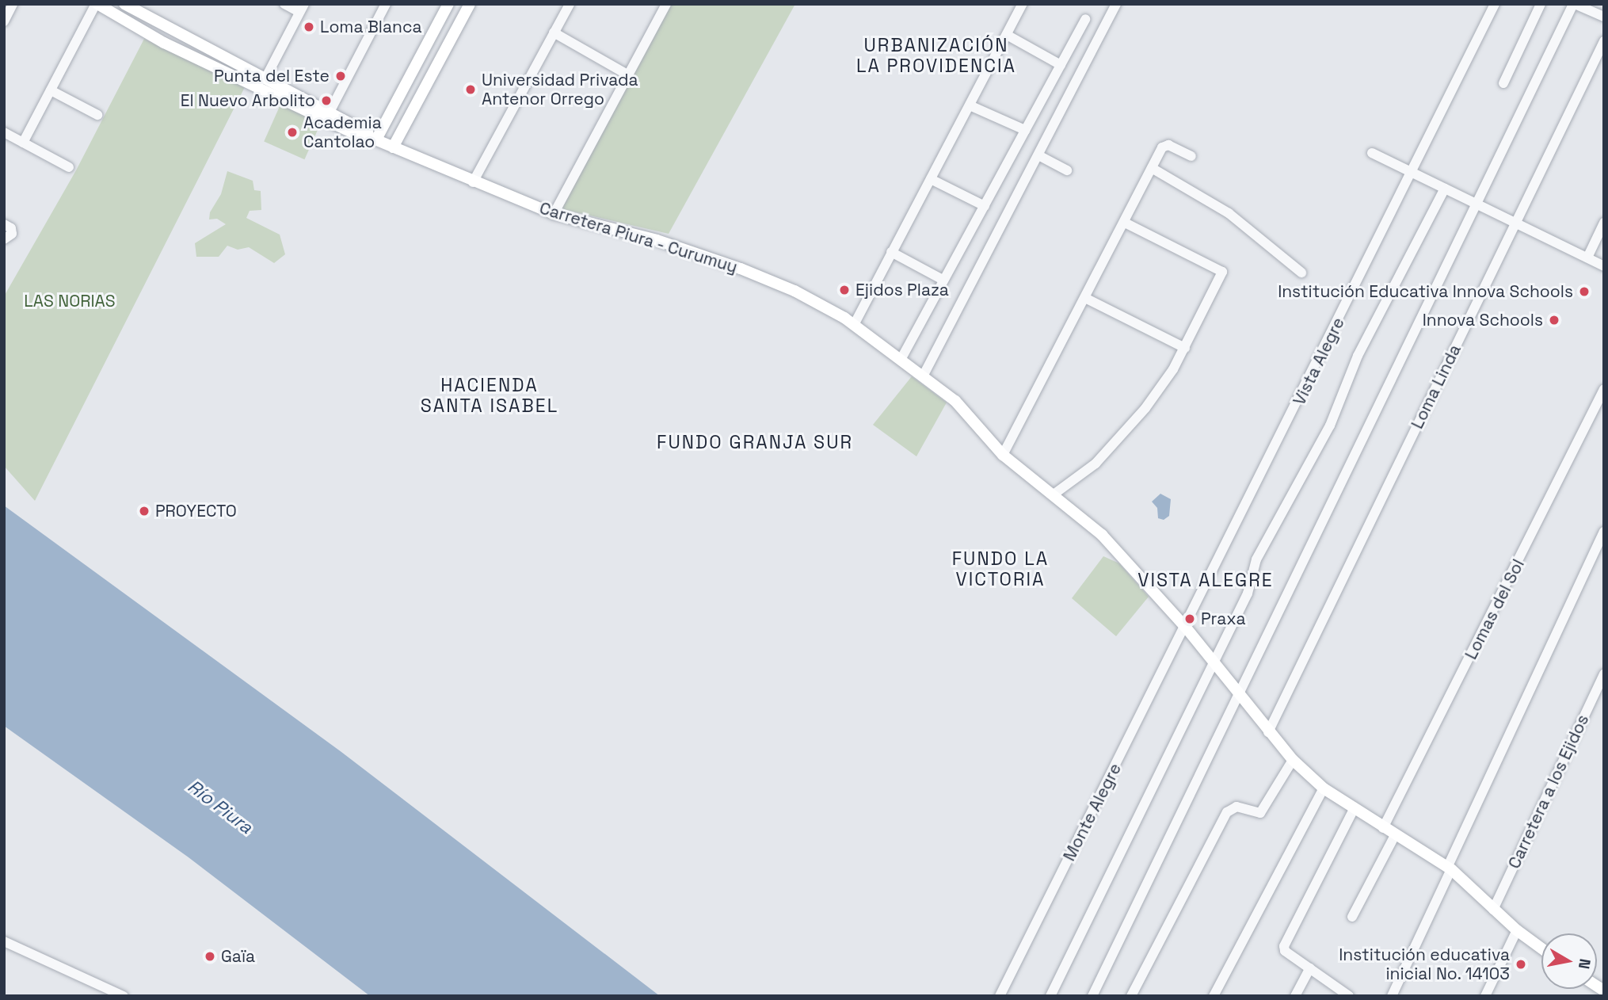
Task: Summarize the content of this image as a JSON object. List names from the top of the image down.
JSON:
{
  "streets": {
    "main road": ["Carretera Piura - Curumuy"],
    "street": [
      "Vista Alegre",
      "Loma Linda",
      "Lomas del Sol",
      "Carretera a los Ejidos",
      "Monte Alegre"
    ]
  },
  "crossings": [
    ["Carretera Piura - Curumuy", "Vista Alegre"],
    ["Carretera Piura - Curumuy", "Loma Linda"],
    ["Carretera Piura - Curumuy", "Lomas del Sol"],
    ["Carretera Piura - Curumuy", "Carretera a los Ejidos"],
    ["Carretera Piura - Curumuy", "Monte Alegre"],
    ["Vista Alegre", "Monte Alegre"]
  ],
  "districts": [
    "URBANIZACIÓN LA PROVIDENCIA",
    "HACIENDA SANTA ISABEL",
    "FUNDO GRANJA SUR",
    "FUNDO LA VICTORIA",
    "VISTA ALEGRE"
  ],
  "water": ["Río Piura"],
  "parks": ["LAS NORIAS"],
  "places": [
    "Loma Blanca",
    "Punta del Este",
    "Universidad Privada Antenor Orrego",
    "El Nuevo Arbolito",
    "Academia Cantolao",
    "Ejidos Plaza",
    "Institución Educativa Innova Schools",
    "Innova Schools",
    "PROYECTO",
    "Praxa",
    "Gaïa",
    "Institución educativa inicial No. 14103"
  ],
  "north": "right"
}
